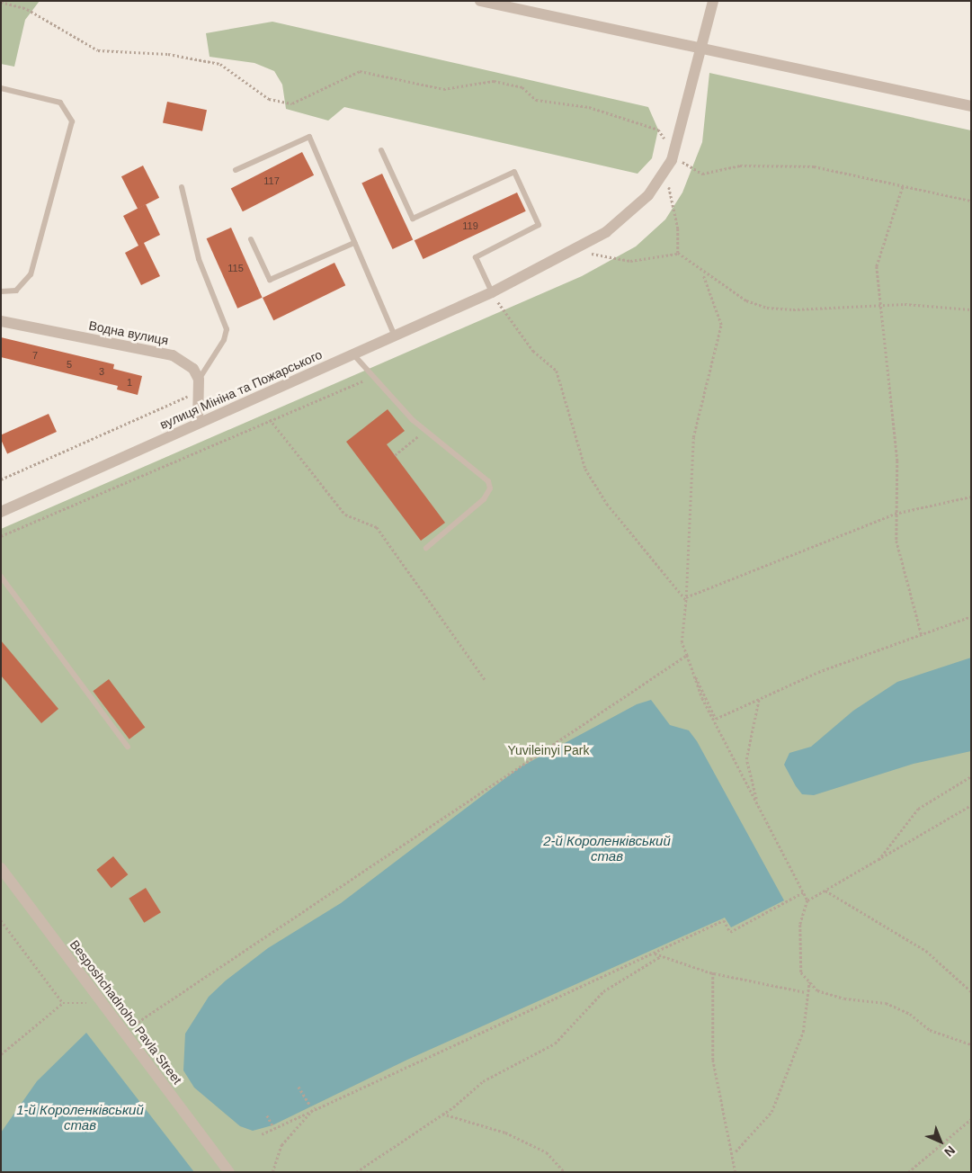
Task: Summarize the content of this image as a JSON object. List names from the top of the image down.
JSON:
{
  "streets": {
    "street": ["Водна вулиця", "вулиця Мініна та Пожарського", "Besposhchadnoho Pavla Street"]
  },
  "water": ["2-й Короленківський став", "1-й Короленківський став"],
  "parks": ["Yuvileinyi Park"],
  "house_numbers": [
    "117",
    "119",
    "115",
    "7",
    "5",
    "3",
    "1"
  ],
  "north": "bottom right"
}
